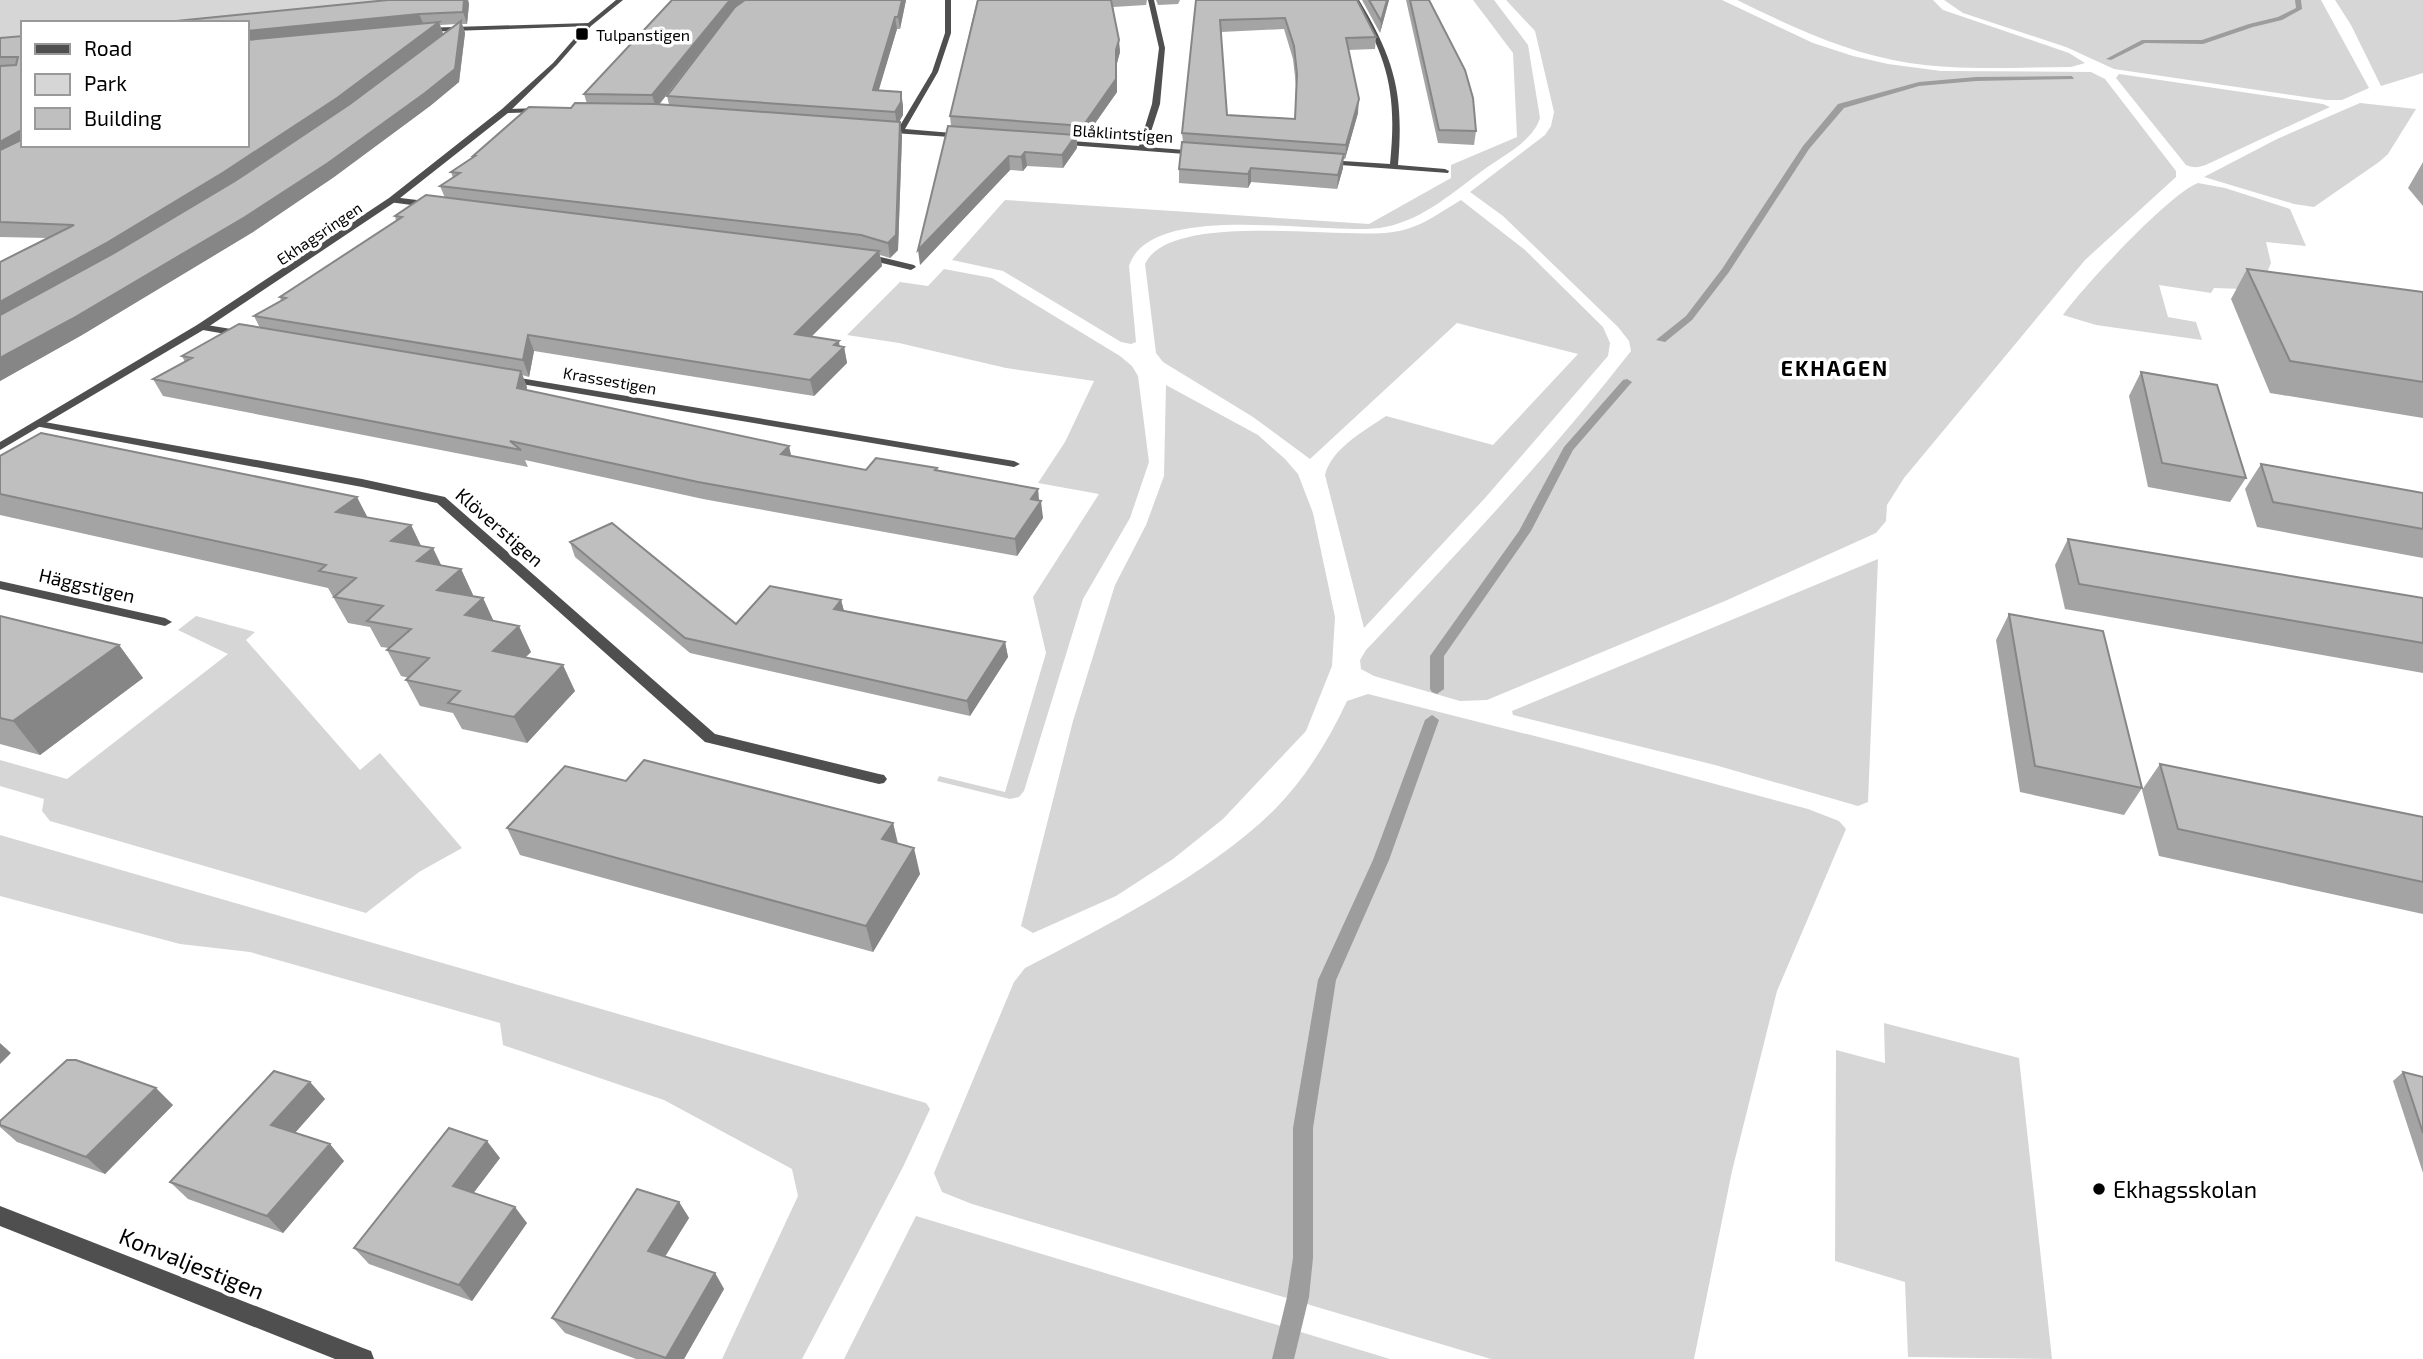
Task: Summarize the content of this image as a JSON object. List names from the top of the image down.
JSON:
{
  "streets": {
    "street": [
      "Blåklintstigen",
      "Ekhagsringen",
      "Krassestigen",
      "Klöverstigen",
      "Häggstigen",
      "Konvaljestigen"
    ]
  },
  "crossings": [
    ["Ekhagsringen", "Klöverstigen"]
  ],
  "districts": ["EKHAGEN"],
  "places": {
    "transit": ["Tulpanstigen"],
    "other": ["Ekhagsskolan"]
  },
  "legend": ["Road", "Park", "Building"]
}
